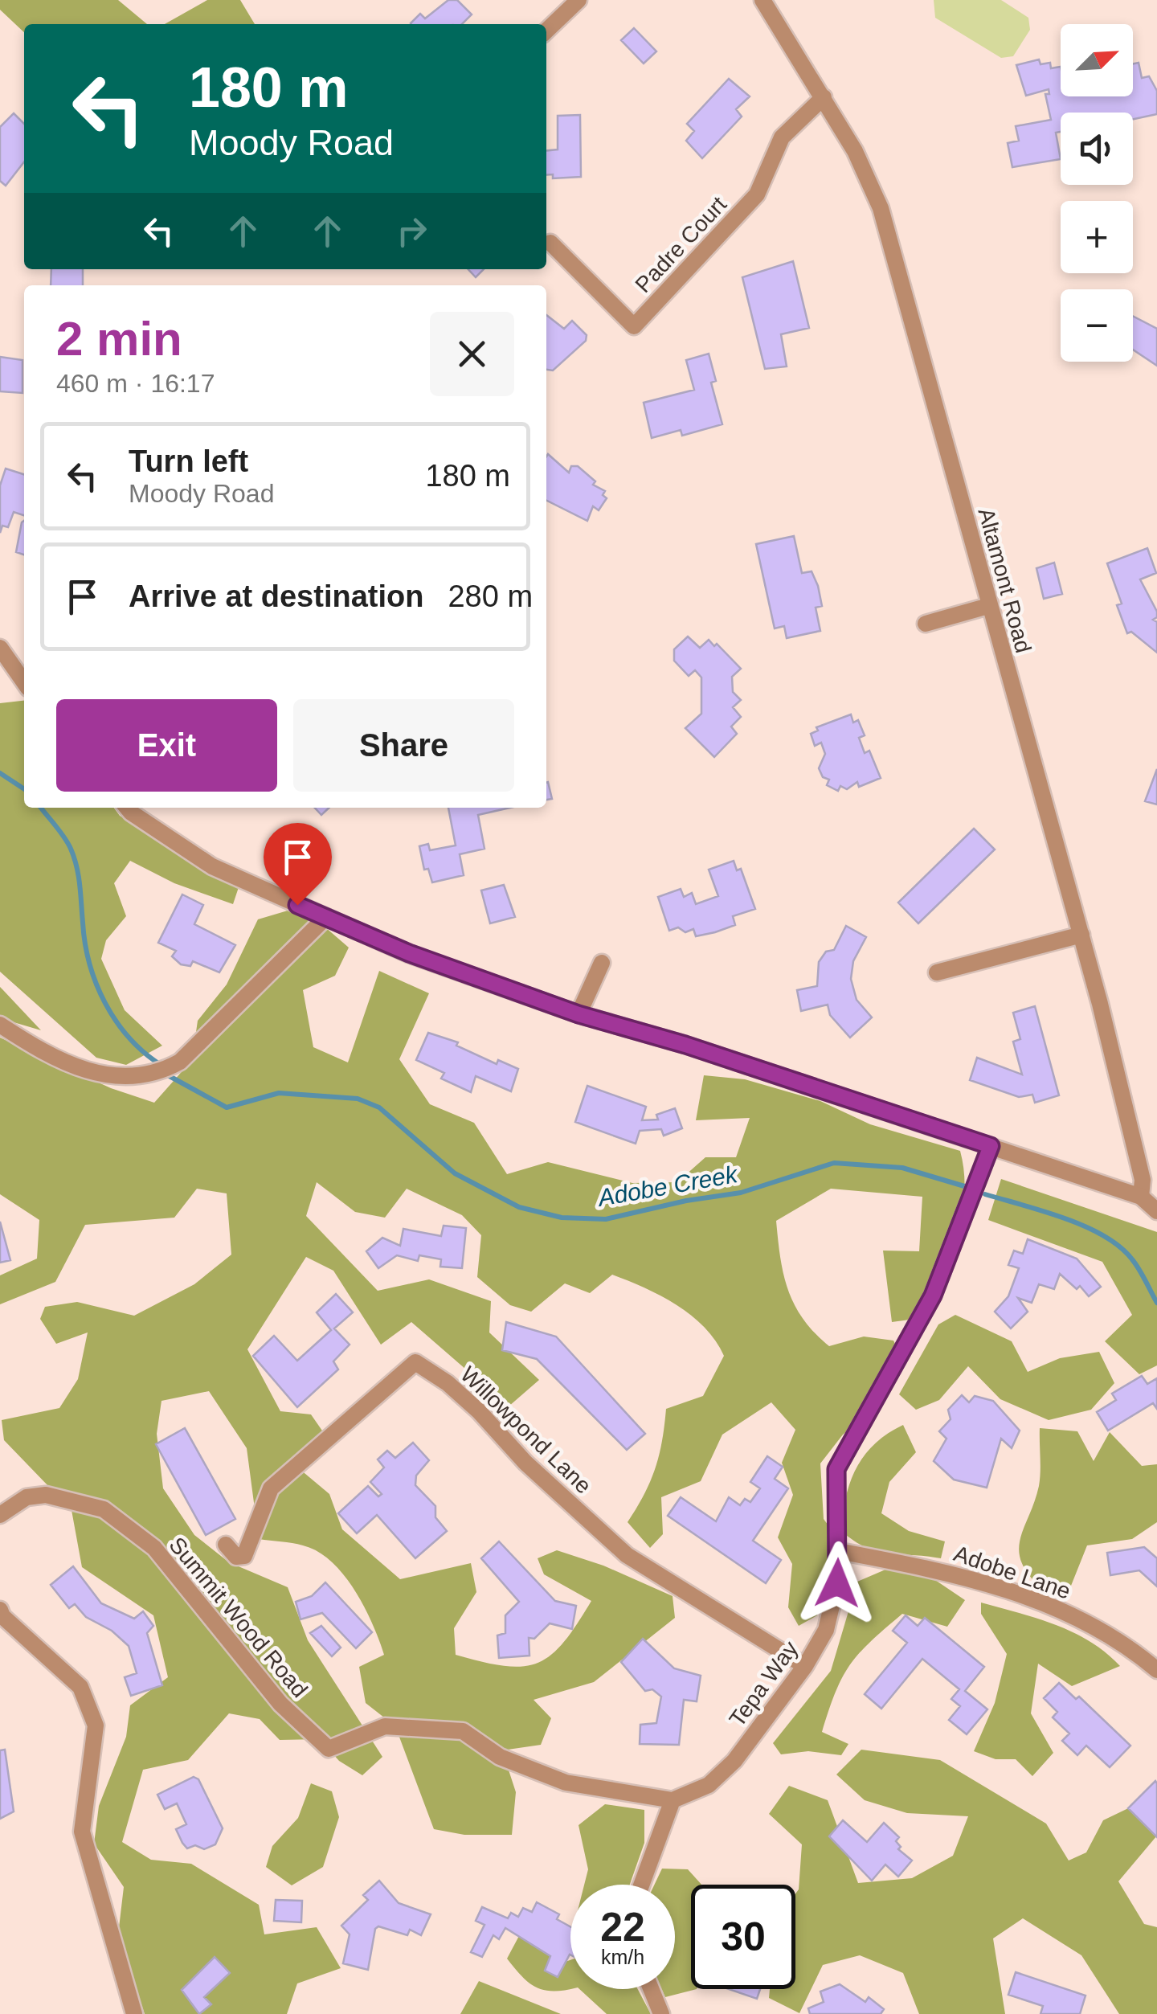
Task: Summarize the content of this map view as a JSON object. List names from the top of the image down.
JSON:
{
  "streets": {
    "street": [
      "Padre Court",
      "Altamont Road",
      "Willowpond Lane",
      "Adobe Lane",
      "Summit Wood Road",
      "Tepa Way"
    ]
  },
  "crossings": [
    ["Padre Court", "Altamont Road"],
    ["Willowpond Lane", "Tepa Way"],
    ["Adobe Lane", "Tepa Way"],
    ["Summit Wood Road", "Tepa Way"]
  ],
  "water": ["Adobe Creek"],
  "north": "top right",
  "page": {
    "map_buttons": ["+", "−"],
    "turn": ["180 m", "Moody Road"],
    "heading": ["2 min", "460 m · 16:17"],
    "list": [
      {
        "name": "Turn left",
        "note": "Moody Road",
        "value": "180 m"
      },
      {
        "name": "Arrive at destination",
        "value": "280 m"
      }
    ],
    "buttons": ["Exit", "Share"],
    "speed": "22 km/h",
    "limit": "30"
  }
}
